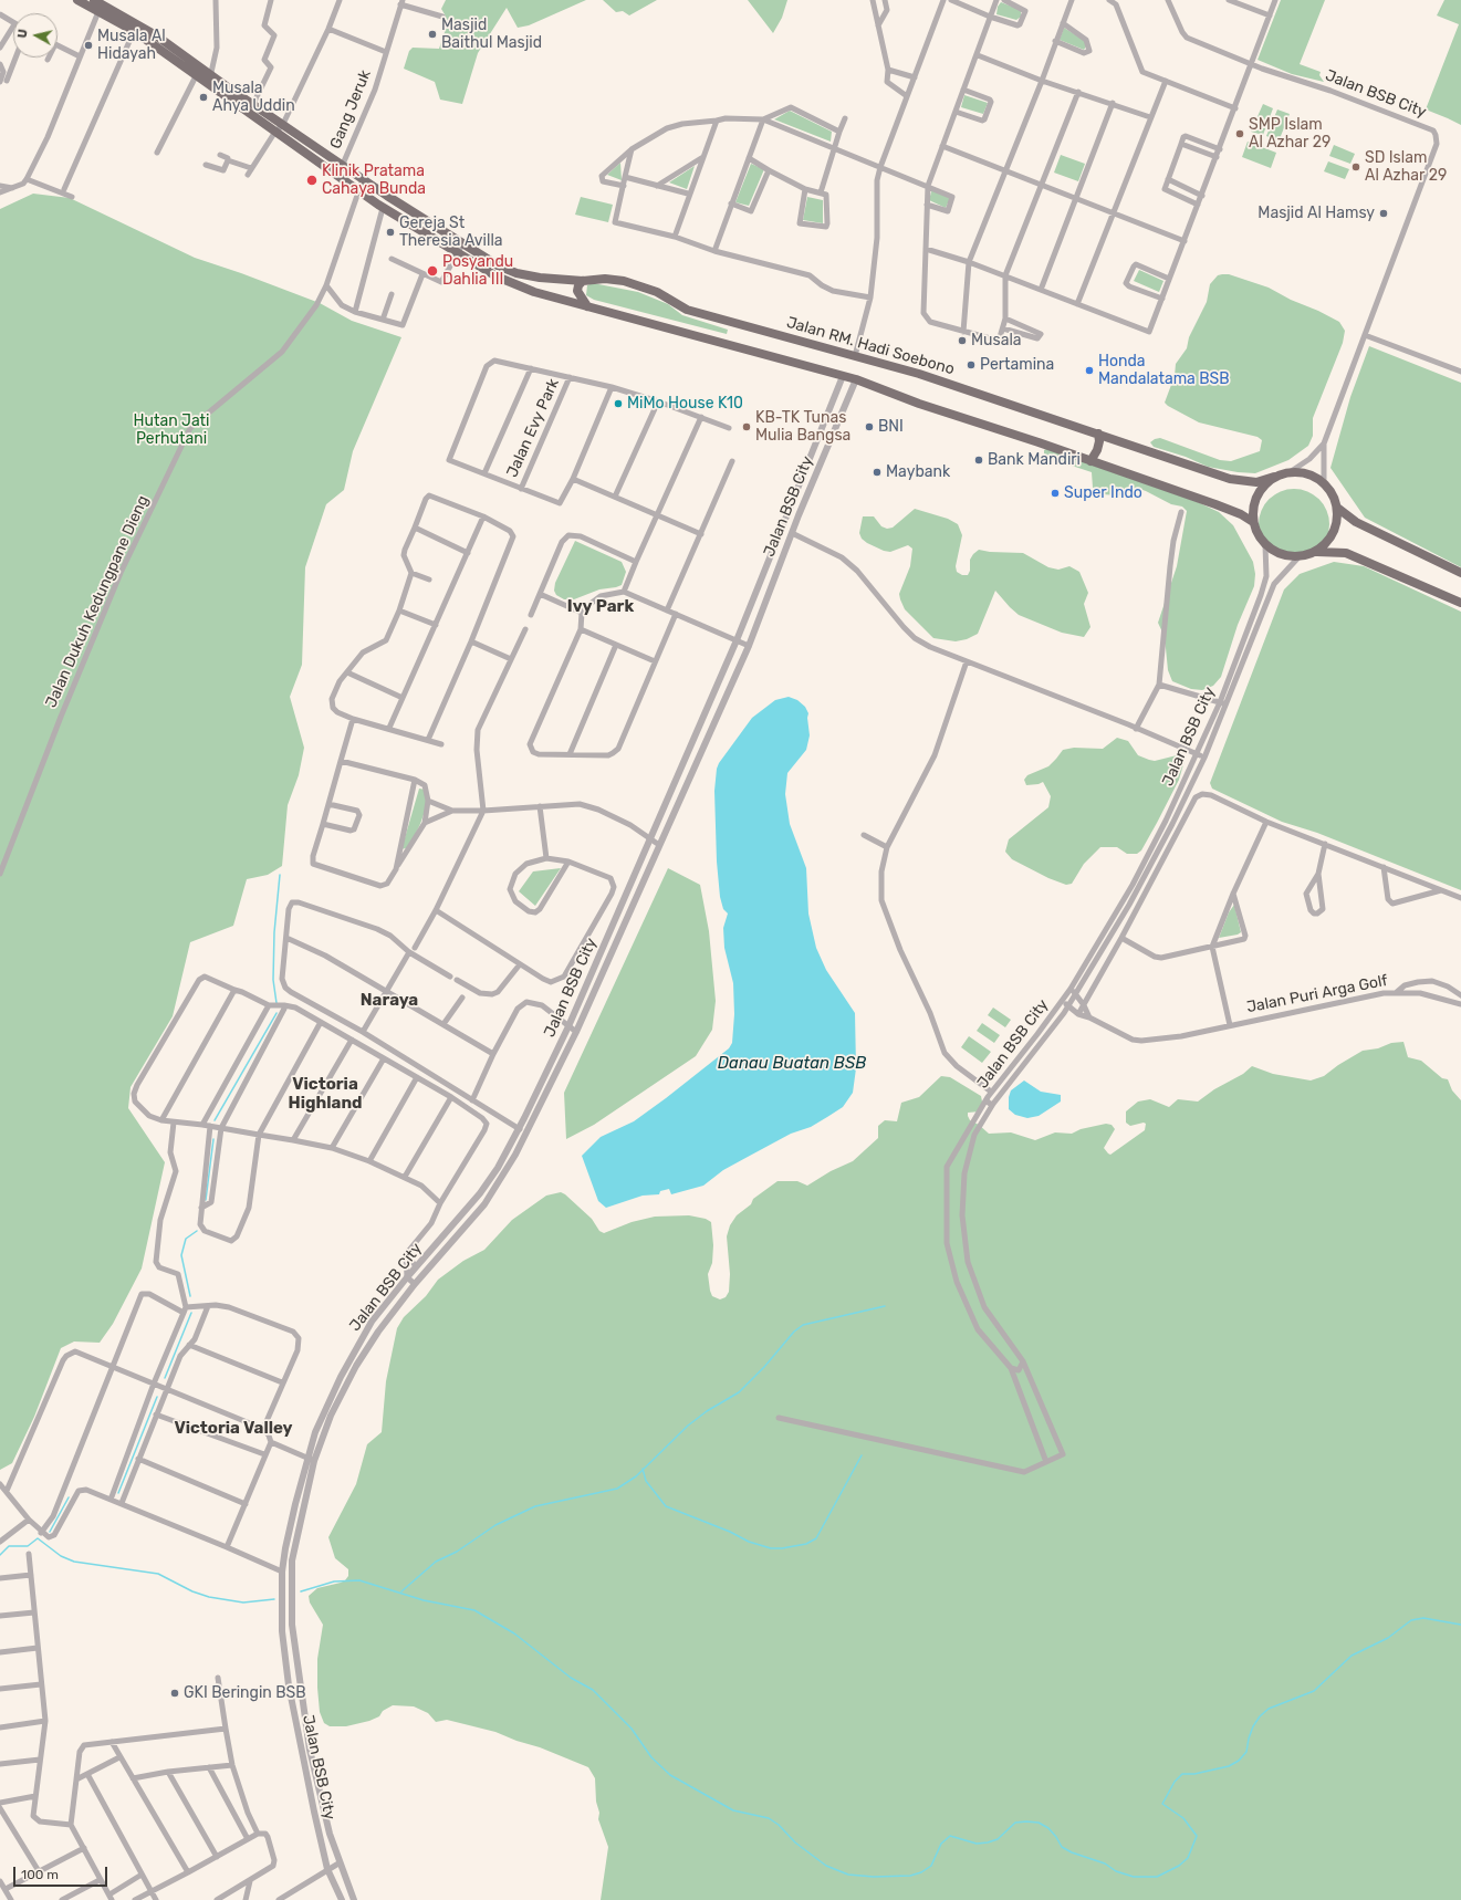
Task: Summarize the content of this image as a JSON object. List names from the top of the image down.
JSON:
{
  "streets": {
    "main road": ["Jalan RM. Hadi Soebono"],
    "street": [
      "Jalan BSB City",
      "Gang Jeruk",
      "Jalan Evy Park",
      "Jalan Dukuh Kedungpane Dieng",
      "Jalan Puri Arga Golf"
    ]
  },
  "crossings": [
    ["Jalan BSB City", "Jalan RM. Hadi Soebono"],
    ["Jalan BSB City", "Jalan Puri Arga Golf"],
    ["Gang Jeruk", "Jalan RM. Hadi Soebono"],
    ["Jalan RM. Hadi Soebono", "Jalan Dukuh Kedungpane Dieng"]
  ],
  "districts": [
    "Ivy Park",
    "Naraya",
    "Victoria Highland",
    "Victoria Valley"
  ],
  "water": ["Danau Buatan BSB"],
  "parks": ["Hutan Jati Perhutani"],
  "places": [
    "Masjid Baithul Masjid",
    "Musala Al Hidayah",
    "Musala Ahya Uddin",
    "SMP Islam Al Azhar 29",
    "SD Islam Al Azhar 29",
    "Klinik Pratama Cahaya Bunda",
    "Masjid Al Hamsy",
    "Gereja St Theresia Avilla",
    "Posyandu Dahlia III",
    "Musala",
    "Pertamina",
    "Honda Mandalatama BSB",
    "MiMo House K10",
    "KB-TK Tunas Mulia Bangsa",
    "BNI",
    "Bank Mandiri",
    "Maybank",
    "Super Indo",
    "GKI Beringin BSB"
  ],
  "scale_bar": "100 m",
  "north": "left"
}
